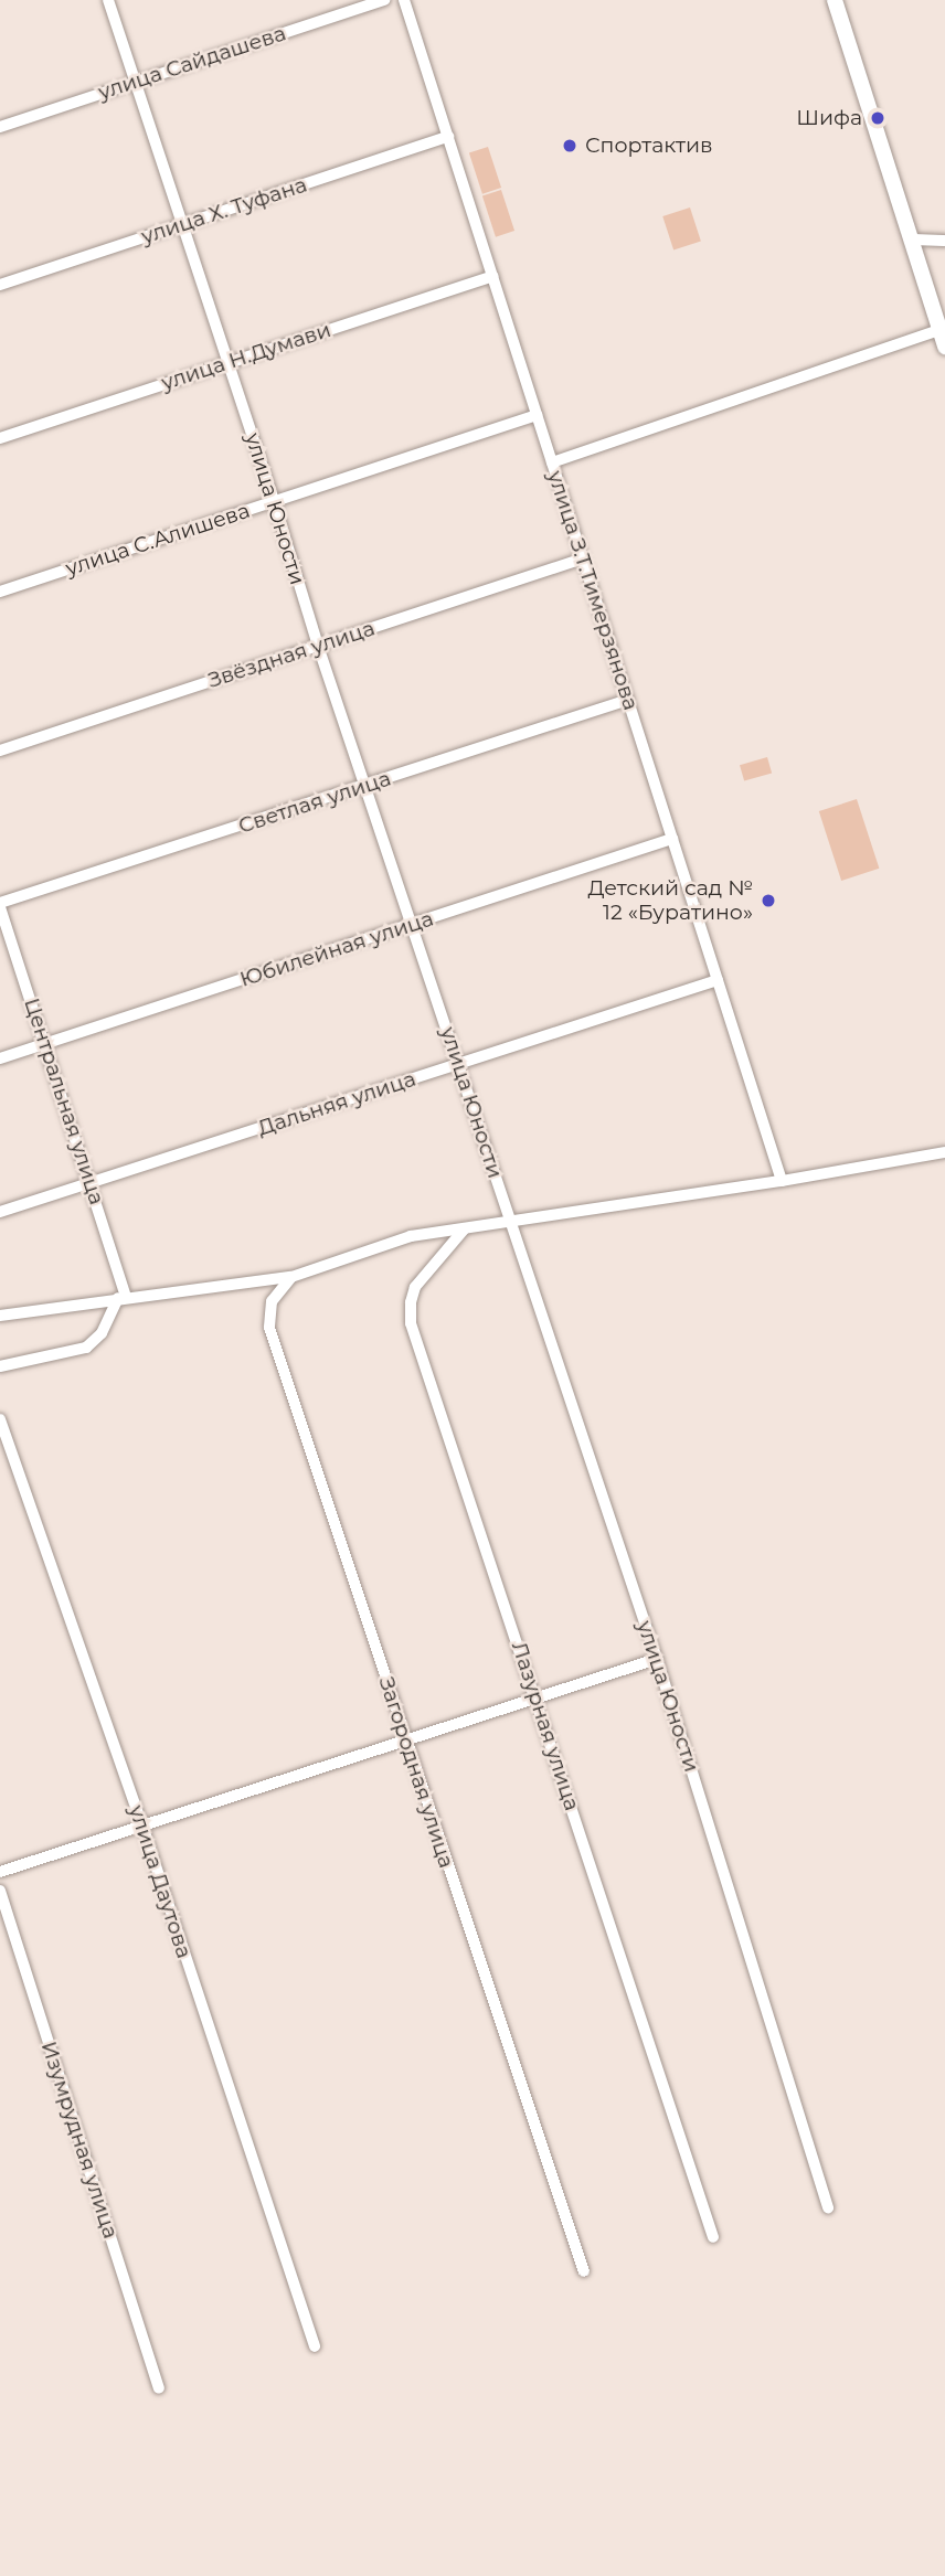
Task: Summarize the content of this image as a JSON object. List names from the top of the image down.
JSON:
{
  "streets": {
    "street": [
      "улица Сайдашева",
      "улица Х. Туфана",
      "улица Н.Думави",
      "улица Юности",
      "улица С.Алишева",
      "улица З.Т.Тимерзянова",
      "Звёздная улица",
      "Светлая улица",
      "Юбилейная улица",
      "Центральная улица",
      "Дальняя улица",
      "Лазурная улица",
      "Загородная улица",
      "улица Даутова",
      "Изумрудная улица"
    ]
  },
  "crossings": [
    ["улица Сайдашева", "улица Юности"],
    ["улица Х. Туфана", "улица Юности"],
    ["улица Х. Туфана", "улица З.Т.Тимерзянова"],
    ["улица Н.Думави", "улица Юности"],
    ["улица Н.Думави", "улица З.Т.Тимерзянова"],
    ["улица Юности", "улица С.Алишева"],
    ["улица Юности", "Звёздная улица"],
    ["улица Юности", "Светлая улица"],
    ["улица Юности", "Юбилейная улица"],
    ["улица Юности", "Дальняя улица"],
    ["улица С.Алишева", "улица З.Т.Тимерзянова"],
    ["улица З.Т.Тимерзянова", "Звёздная улица"],
    ["улица З.Т.Тимерзянова", "Светлая улица"],
    ["улица З.Т.Тимерзянова", "Юбилейная улица"],
    ["улица З.Т.Тимерзянова", "Дальняя улица"],
    ["Светлая улица", "Центральная улица"],
    ["Юбилейная улица", "Центральная улица"],
    ["Центральная улица", "Дальняя улица"]
  ],
  "places": ["Шифа", "Спортактив", "Детский сад № 12 «Буратино»"]
}
